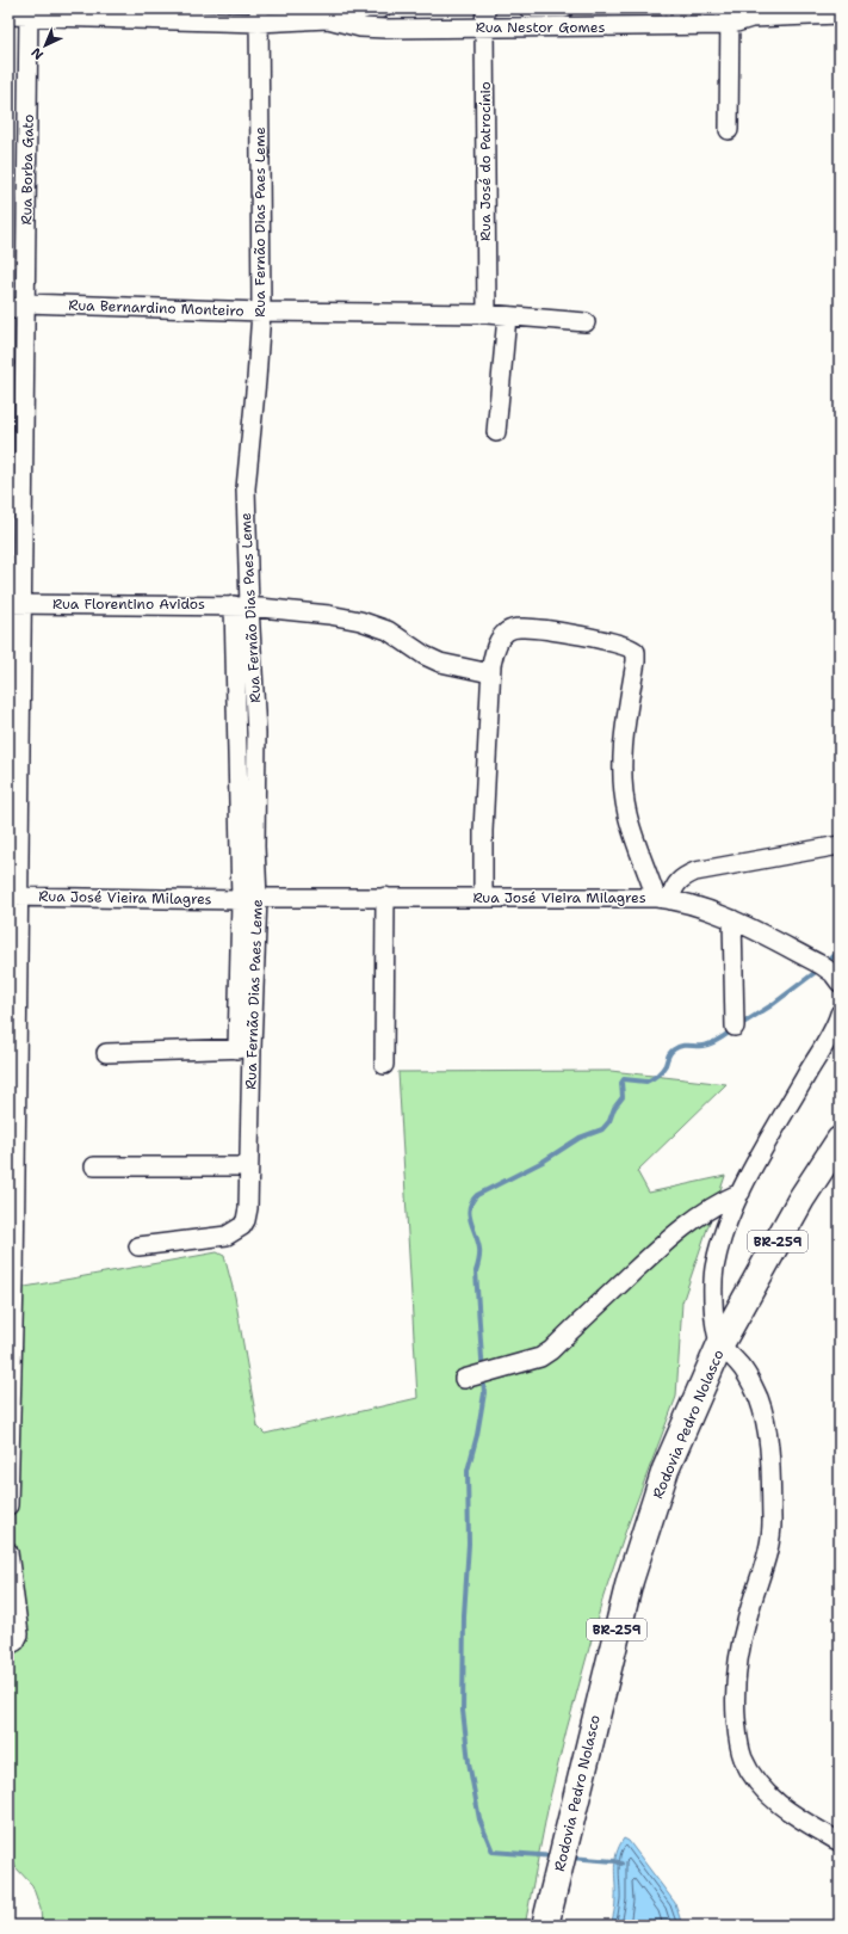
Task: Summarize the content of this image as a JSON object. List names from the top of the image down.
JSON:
{
  "streets": {
    "highway": ["BR-259", "Rodovia Pedro Nolasco"],
    "street": [
      "Rua Nestor Gomes",
      "Rua José do Patrocínio",
      "Rua Borba Gato",
      "Rua Fernão Dias Paes Leme",
      "Rua Bernardino Monteiro",
      "Rua Florentino Avidos",
      "Rua José Vieira Milagres"
    ]
  },
  "crossings": [
    ["Rua Nestor Gomes", "Rua José do Patrocínio"],
    ["Rua Nestor Gomes", "Rua Borba Gato"],
    ["Rua Nestor Gomes", "Rua Fernão Dias Paes Leme"],
    ["Rua José do Patrocínio", "Rua Bernardino Monteiro"],
    ["Rua Borba Gato", "Rua Bernardino Monteiro"],
    ["Rua Borba Gato", "Rua Florentino Avidos"],
    ["Rua Borba Gato", "Rua José Vieira Milagres"],
    ["Rua Fernão Dias Paes Leme", "Rua Bernardino Monteiro"],
    ["Rua Fernão Dias Paes Leme", "Rua Florentino Avidos"],
    ["Rua Fernão Dias Paes Leme", "Rua José Vieira Milagres"]
  ],
  "north": "bottom left"
}
